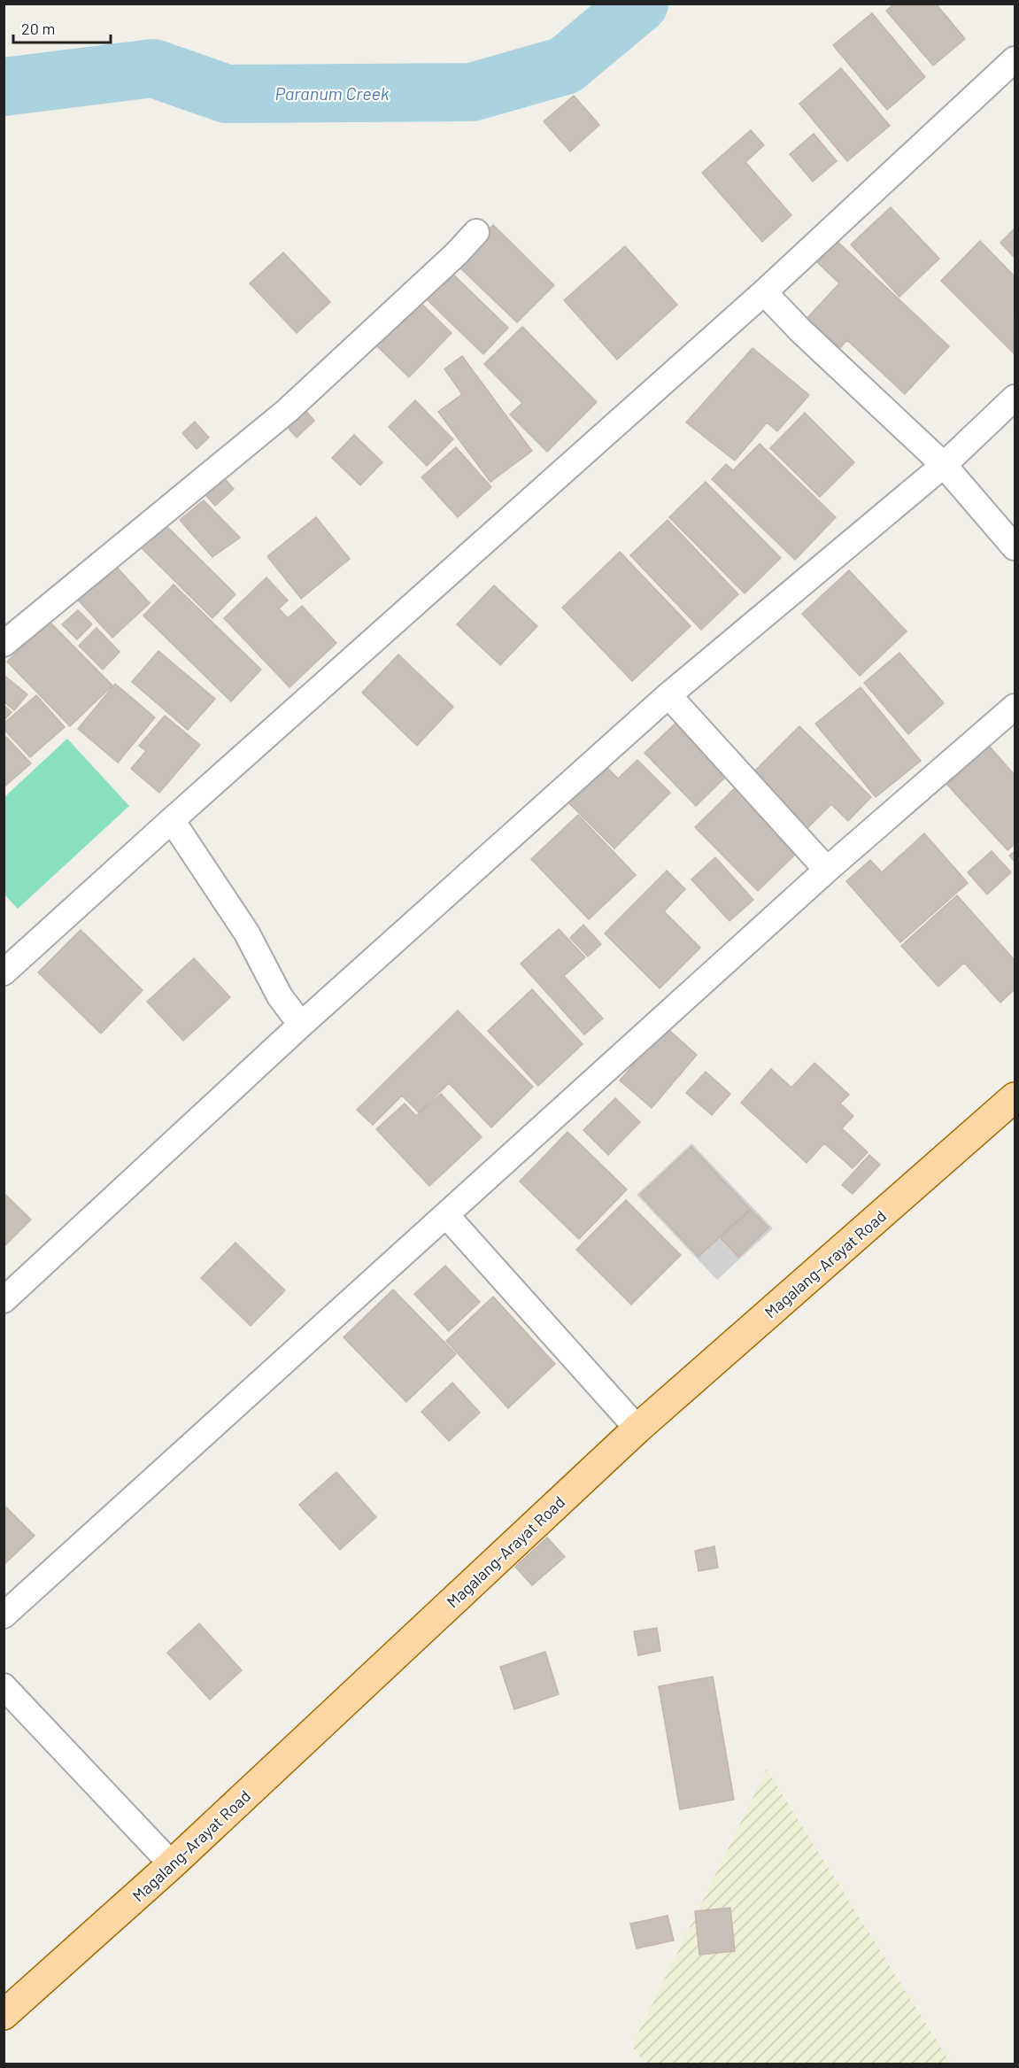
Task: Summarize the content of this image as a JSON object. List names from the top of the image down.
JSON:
{
  "streets": {
    "main road": ["Magalang-Arayat Road"]
  },
  "water": ["Paranum Creek"],
  "scale_bar": "20 m"
}
